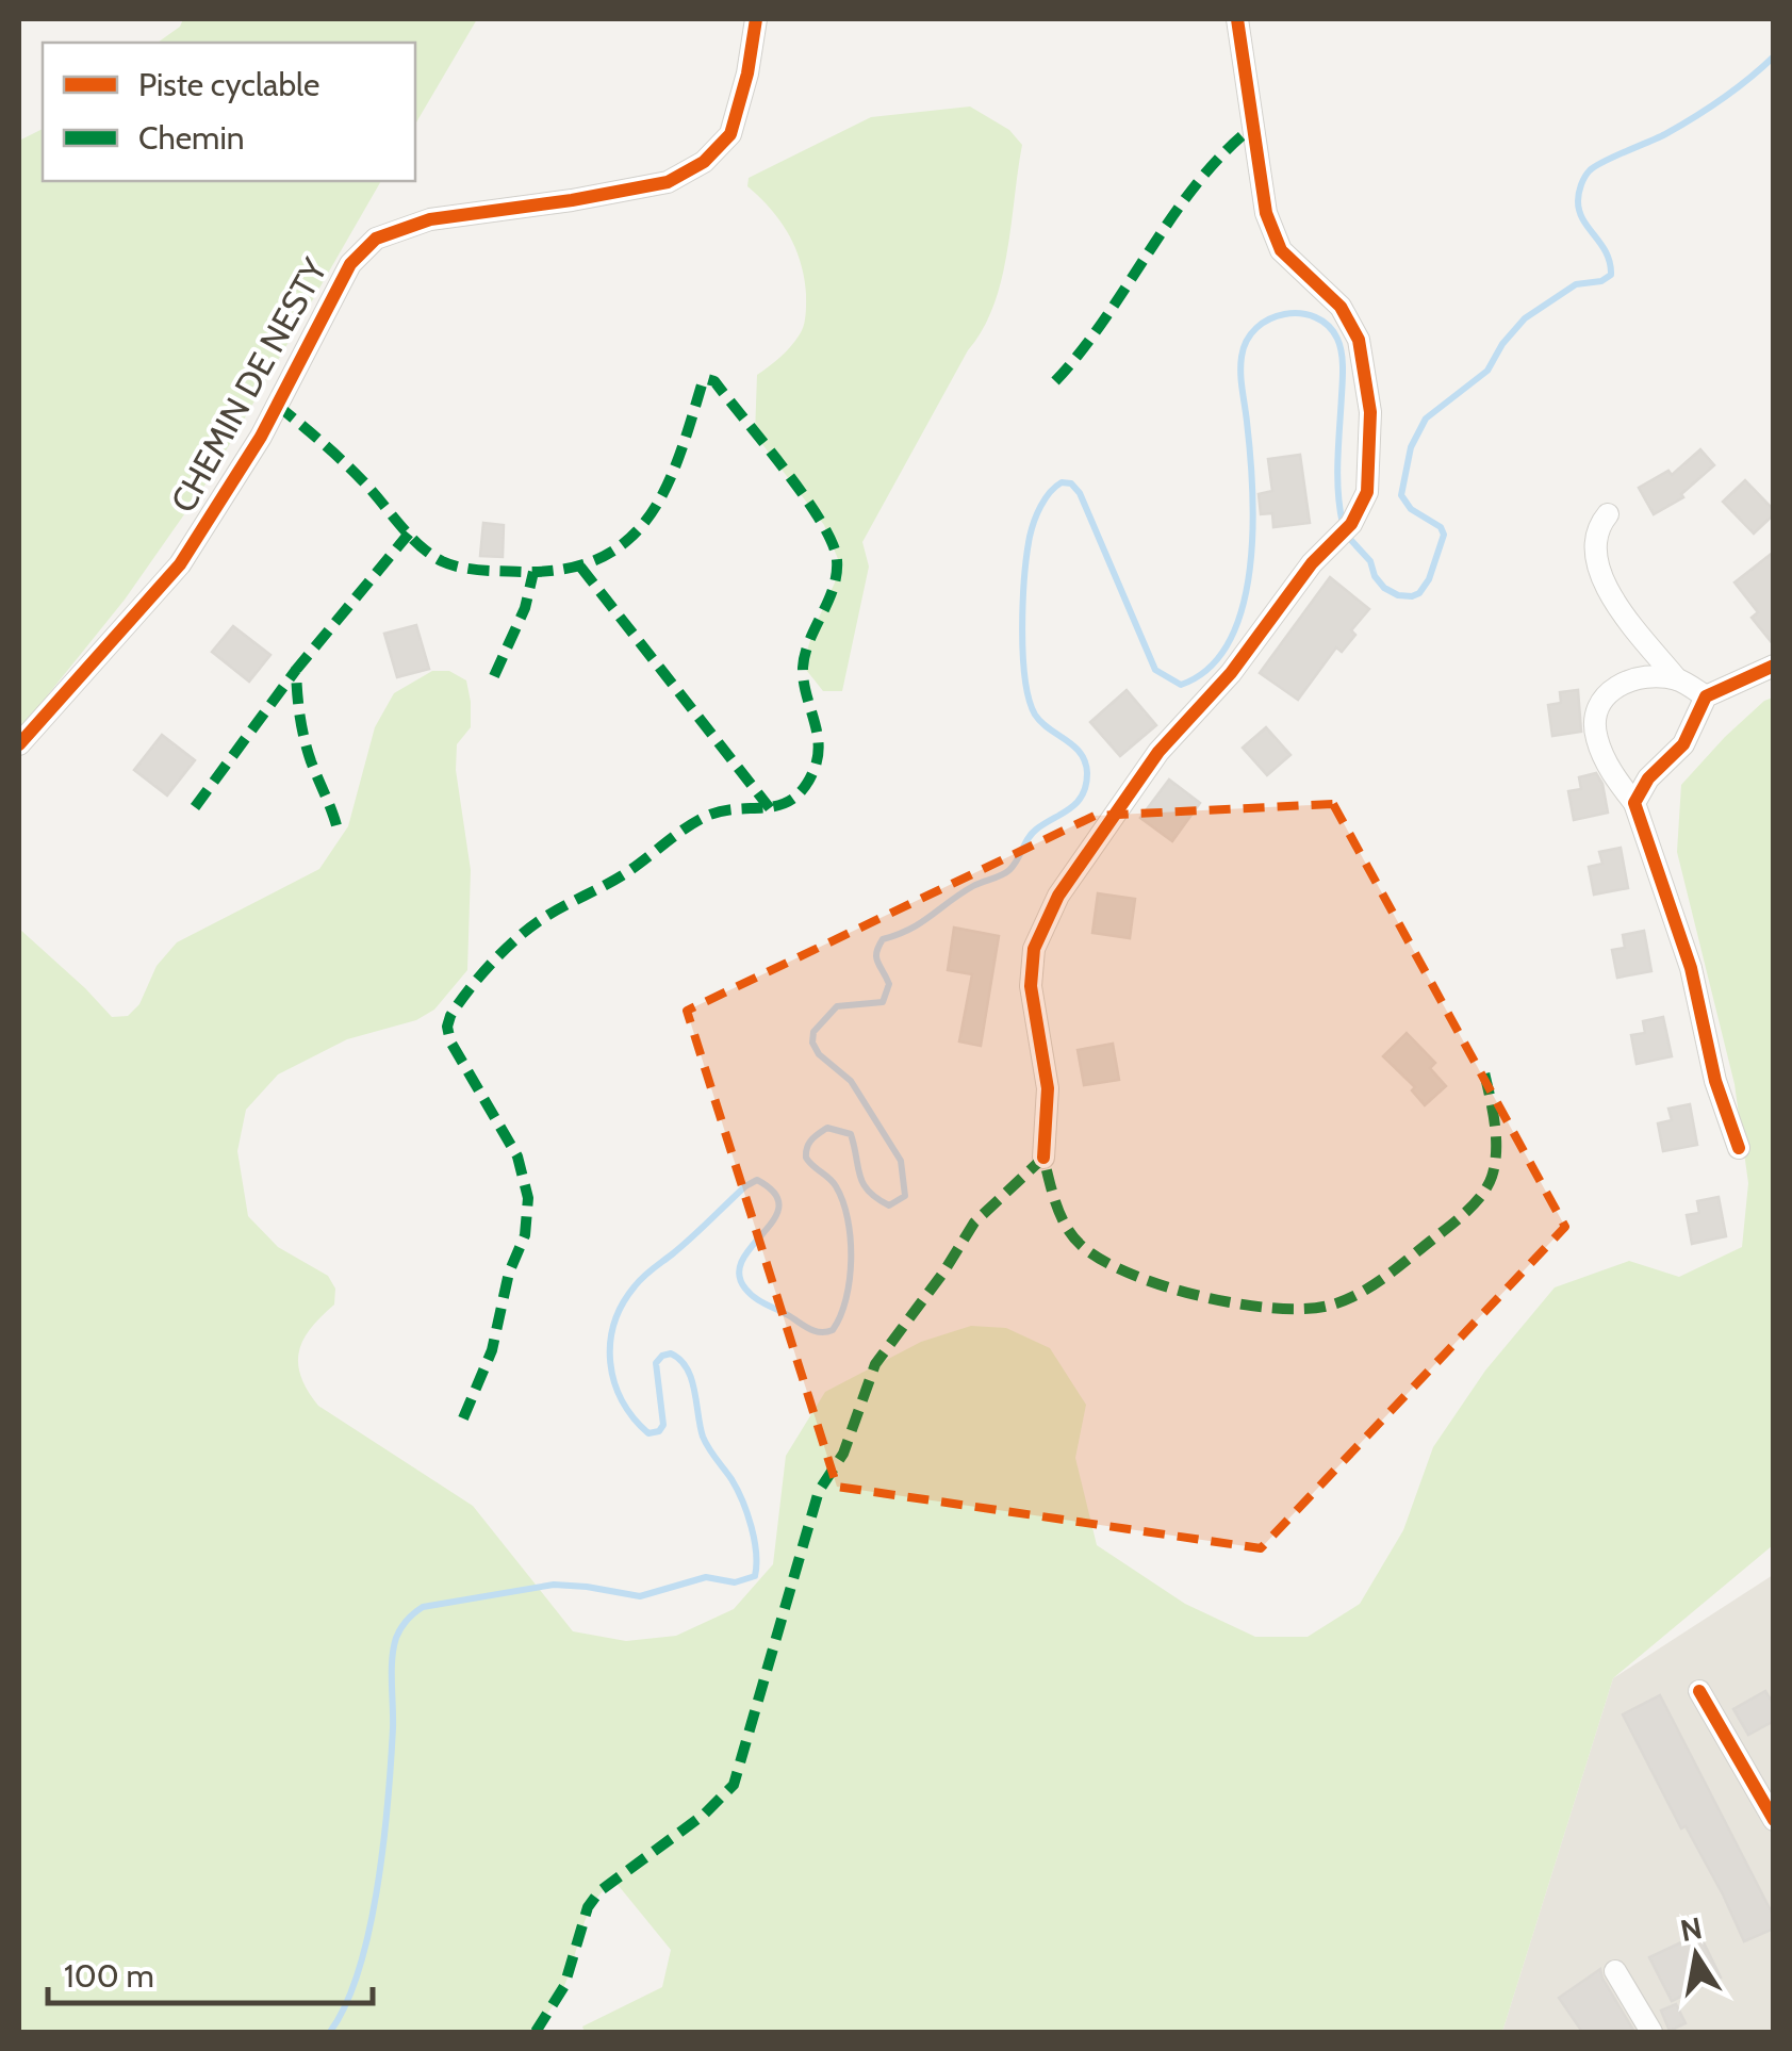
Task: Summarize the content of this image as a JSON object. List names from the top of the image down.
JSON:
{
  "streets": {
    "street": ["CHEMIN DE NESTY"]
  },
  "legend": ["Piste cyclable", "Chemin"],
  "scale_bar": "100 m",
  "north": "top"
}
